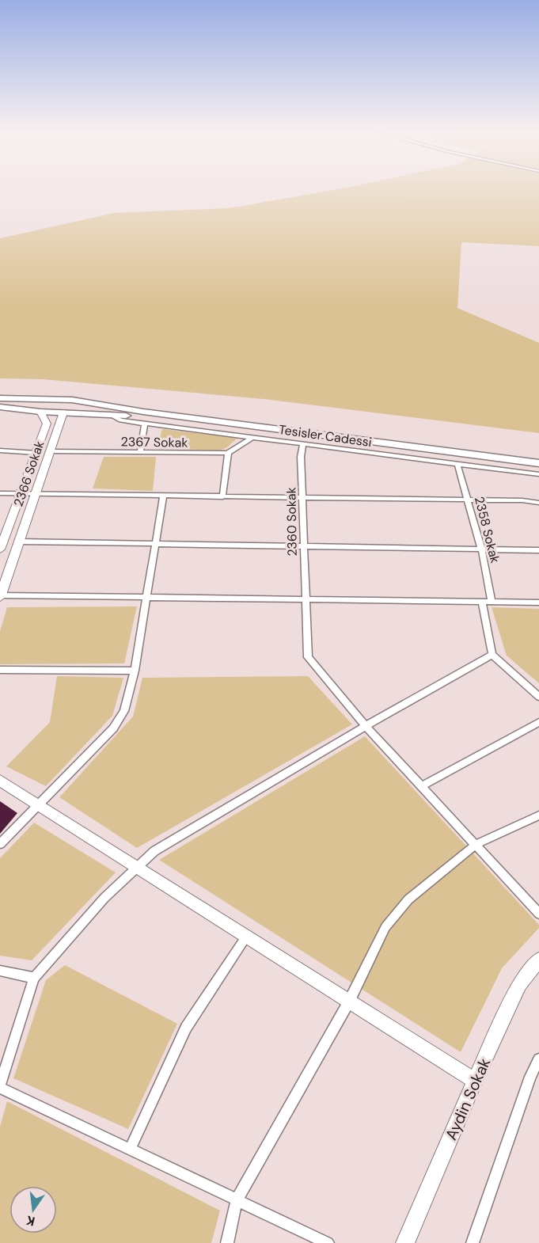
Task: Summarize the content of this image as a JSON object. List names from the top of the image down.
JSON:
{
  "streets": {
    "street": [
      "Tesisler Cadessi",
      "2367 Sokak",
      "2366 Sokak",
      "2360 Sokak",
      "2358 Sokak",
      "Aydin Sokak"
    ]
  },
  "crossings": [
    ["Tesisler Cadessi", "2360 Sokak"],
    ["Tesisler Cadessi", "2358 Sokak"],
    ["2367 Sokak", "2366 Sokak"]
  ],
  "north": "bottom"
}
